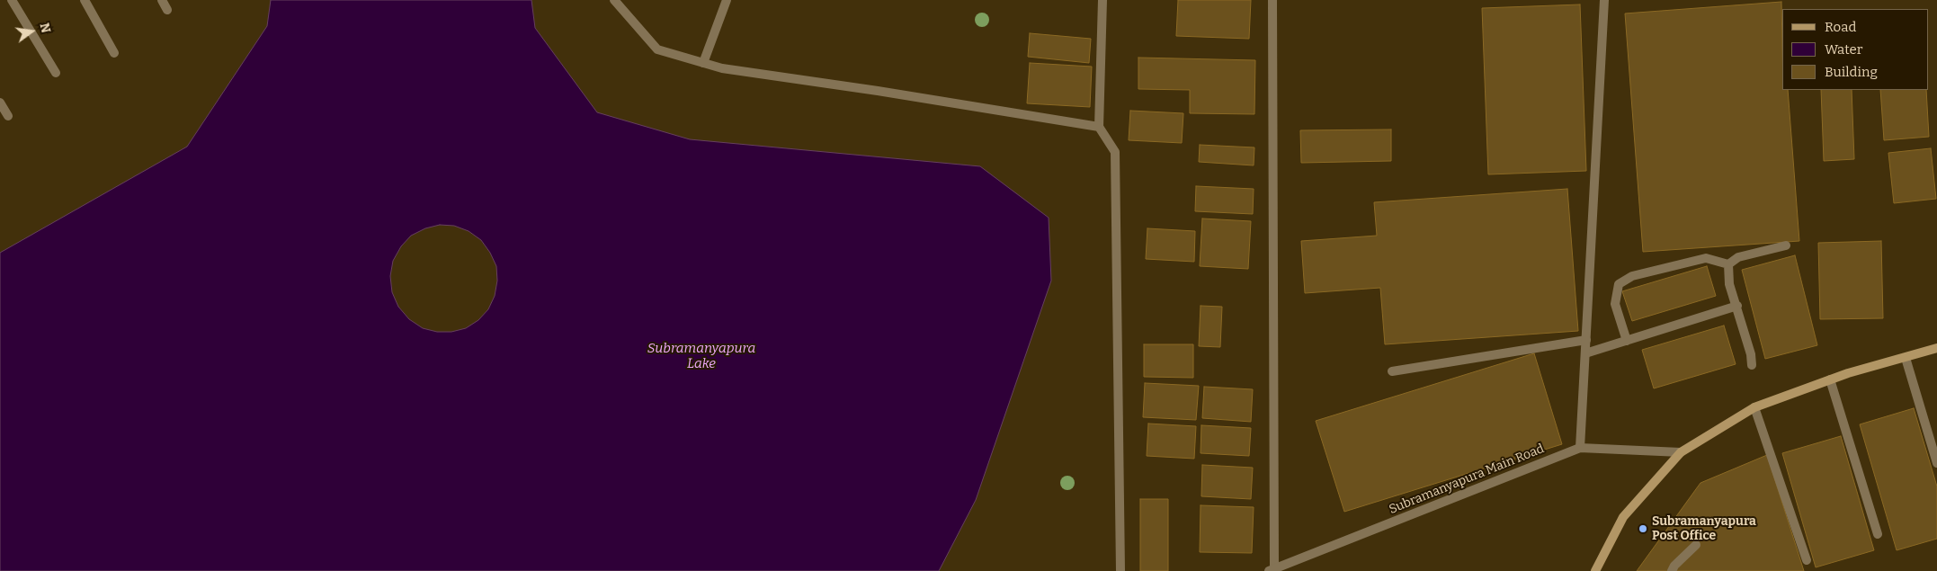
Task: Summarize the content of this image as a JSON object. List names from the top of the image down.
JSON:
{
  "streets": {
    "street": ["Subramanyapura Main Road"]
  },
  "water": ["Subramanyapura Lake"],
  "places": ["Subramanyapura Post Office"],
  "legend": ["Road", "Water", "Building"],
  "north": "right"
}
